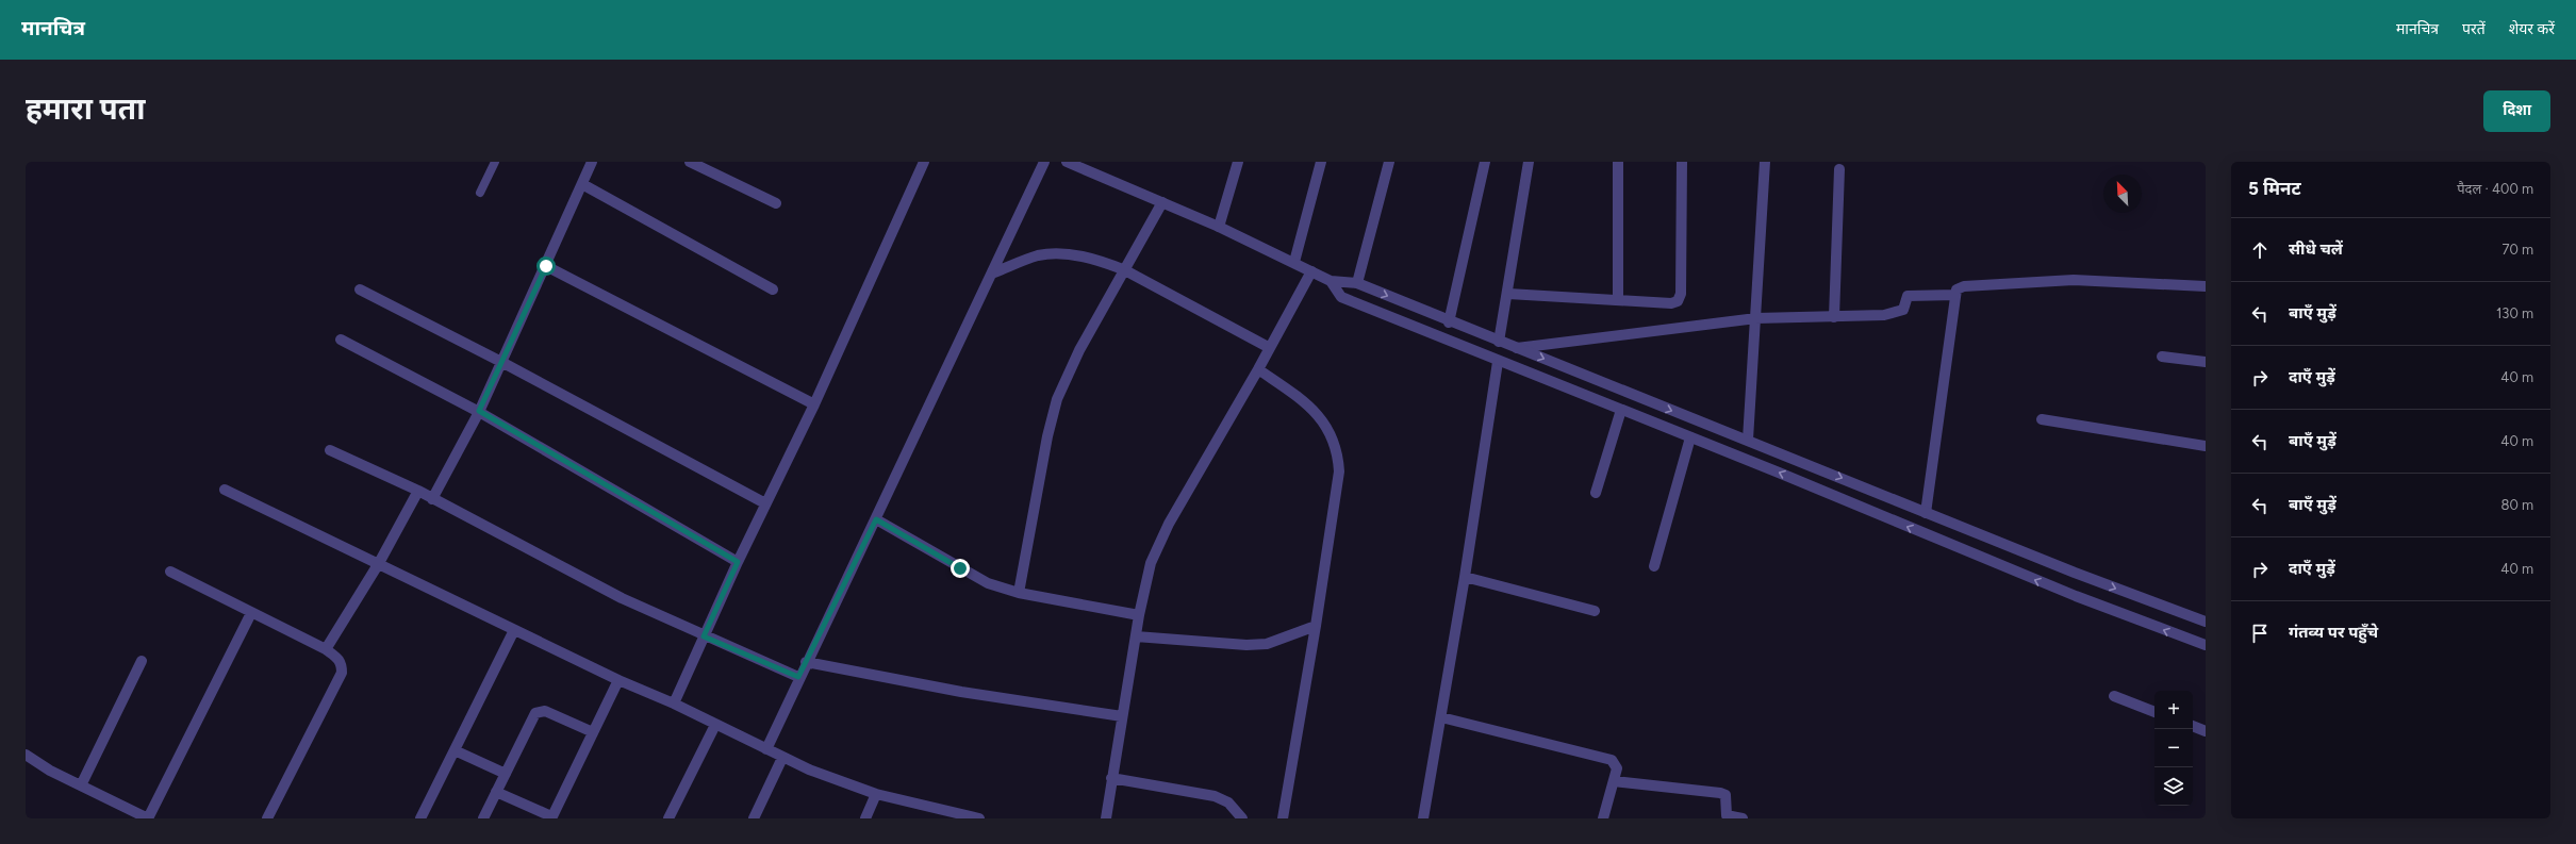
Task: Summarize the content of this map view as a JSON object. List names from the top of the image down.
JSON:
{
  "north": "top left",
  "page": {
    "header": "मानचित्र",
    "nav": ["मानचित्र", "परतें", "शेयर करें"],
    "title": "हमारा पता",
    "buttons": "दिशा",
    "heading": ["5 मिनट", "पैदल · 400 m"],
    "list": [
      ["सीधे चलें", "70 m"],
      ["बाएँ मुड़ें", "130 m"],
      ["दाएँ मुड़ें", "40 m"],
      ["बाएँ मुड़ें", "40 m"],
      ["बाएँ मुड़ें", "80 m"],
      ["दाएँ मुड़ें", "40 m"],
      "गंतव्य पर पहुँचे"
    ],
    "map_buttons": ["+", "−"]
  }
}
